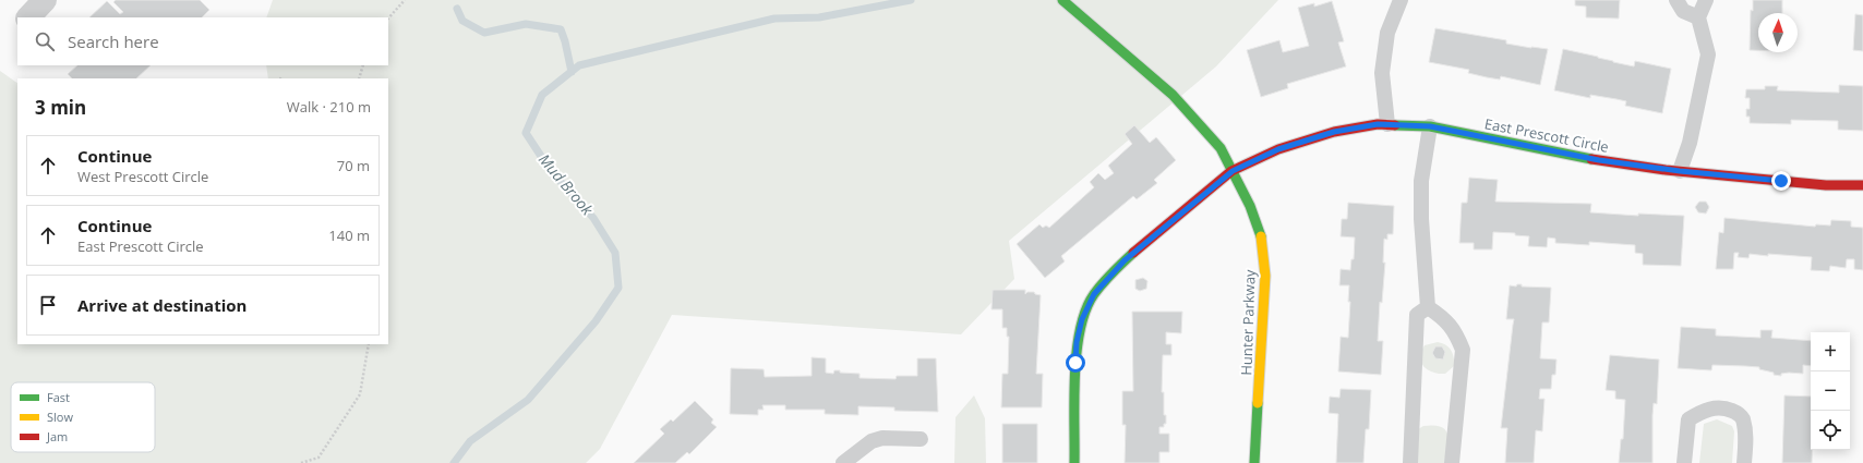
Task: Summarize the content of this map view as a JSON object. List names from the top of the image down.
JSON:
{
  "streets": {
    "street": ["East Prescott Circle", "Hunter Parkway"]
  },
  "crossings": [
    ["East Prescott Circle", "Hunter Parkway"]
  ],
  "water": ["Mud Brook"],
  "legend": ["Fast", "Slow", "Jam"],
  "north": "top",
  "page": {
    "search": "Search here",
    "heading": ["3 min", "Walk · 210 m"],
    "list": [
      ["Continue", "West Prescott Circle", "70 m"],
      ["Continue", "East Prescott Circle", "140 m"],
      "Arrive at destination"
    ],
    "map_buttons": ["+", "−"]
  }
}
